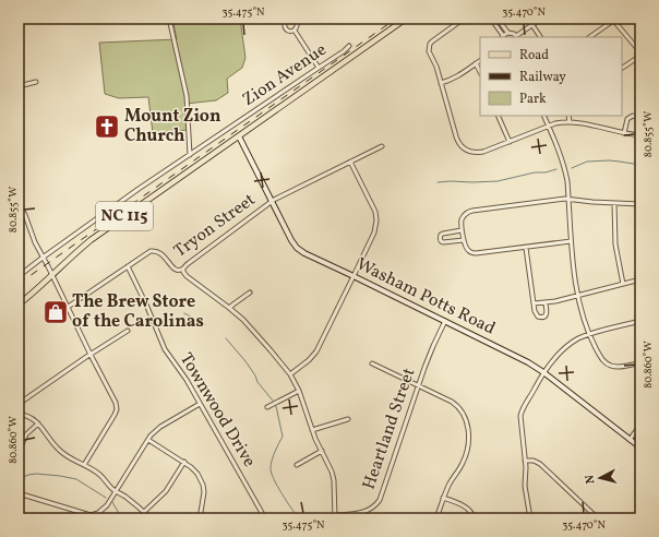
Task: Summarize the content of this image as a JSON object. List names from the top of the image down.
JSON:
{
  "streets": {
    "main road": ["NC 115"],
    "street": [
      "Zion Avenue",
      "Tryon Street",
      "Washam Potts Road",
      "Townwood Drive",
      "Heartland Street"
    ]
  },
  "crossings": [
    ["NC 115", "Washam Potts Road"],
    ["Tryon Street", "Washam Potts Road"],
    ["Tryon Street", "Townwood Drive"],
    ["Washam Potts Road", "Heartland Street"]
  ],
  "places": {
    "church": ["Mount Zion Church"],
    "shop": ["The Brew Store of the Carolinas"]
  },
  "legend": ["Road", "Railway", "Park"],
  "north": "left",
  "coordinates": [
    "35.475°N",
    "35.470°N",
    "80.855°W",
    "80.860°W"
  ]
}
